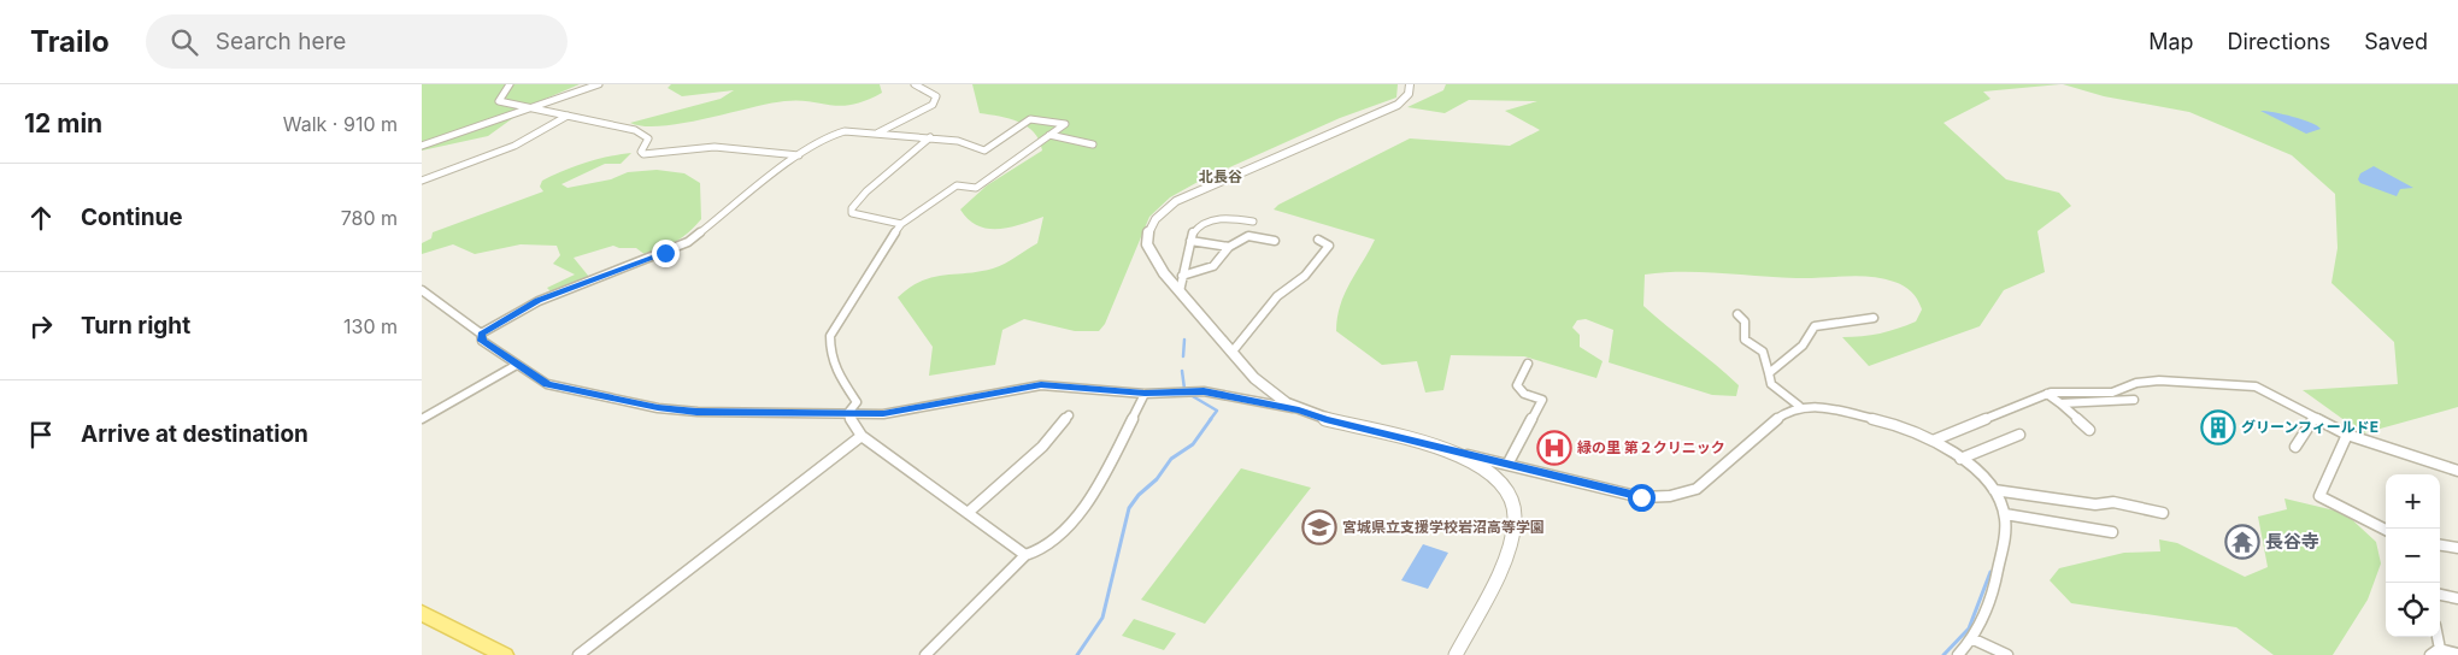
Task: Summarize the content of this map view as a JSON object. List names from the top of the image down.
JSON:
{
  "districts": ["北長谷"],
  "places": {
    "building": ["グリーンフィールドE"],
    "hospital": ["緑の里 第２クリニック"],
    "school or university": ["宮城県立支援学校岩沼高等学園"],
    "temple": ["長谷寺"]
  },
  "page": {
    "header": "Trailo",
    "search": "Search here",
    "nav": ["Map", "Directions", "Saved"],
    "heading": ["12 min", "Walk · 910 m"],
    "list": [
      ["Continue", "780 m"],
      ["Turn right", "130 m"],
      "Arrive at destination"
    ],
    "map_buttons": ["+", "−"]
  }
}
